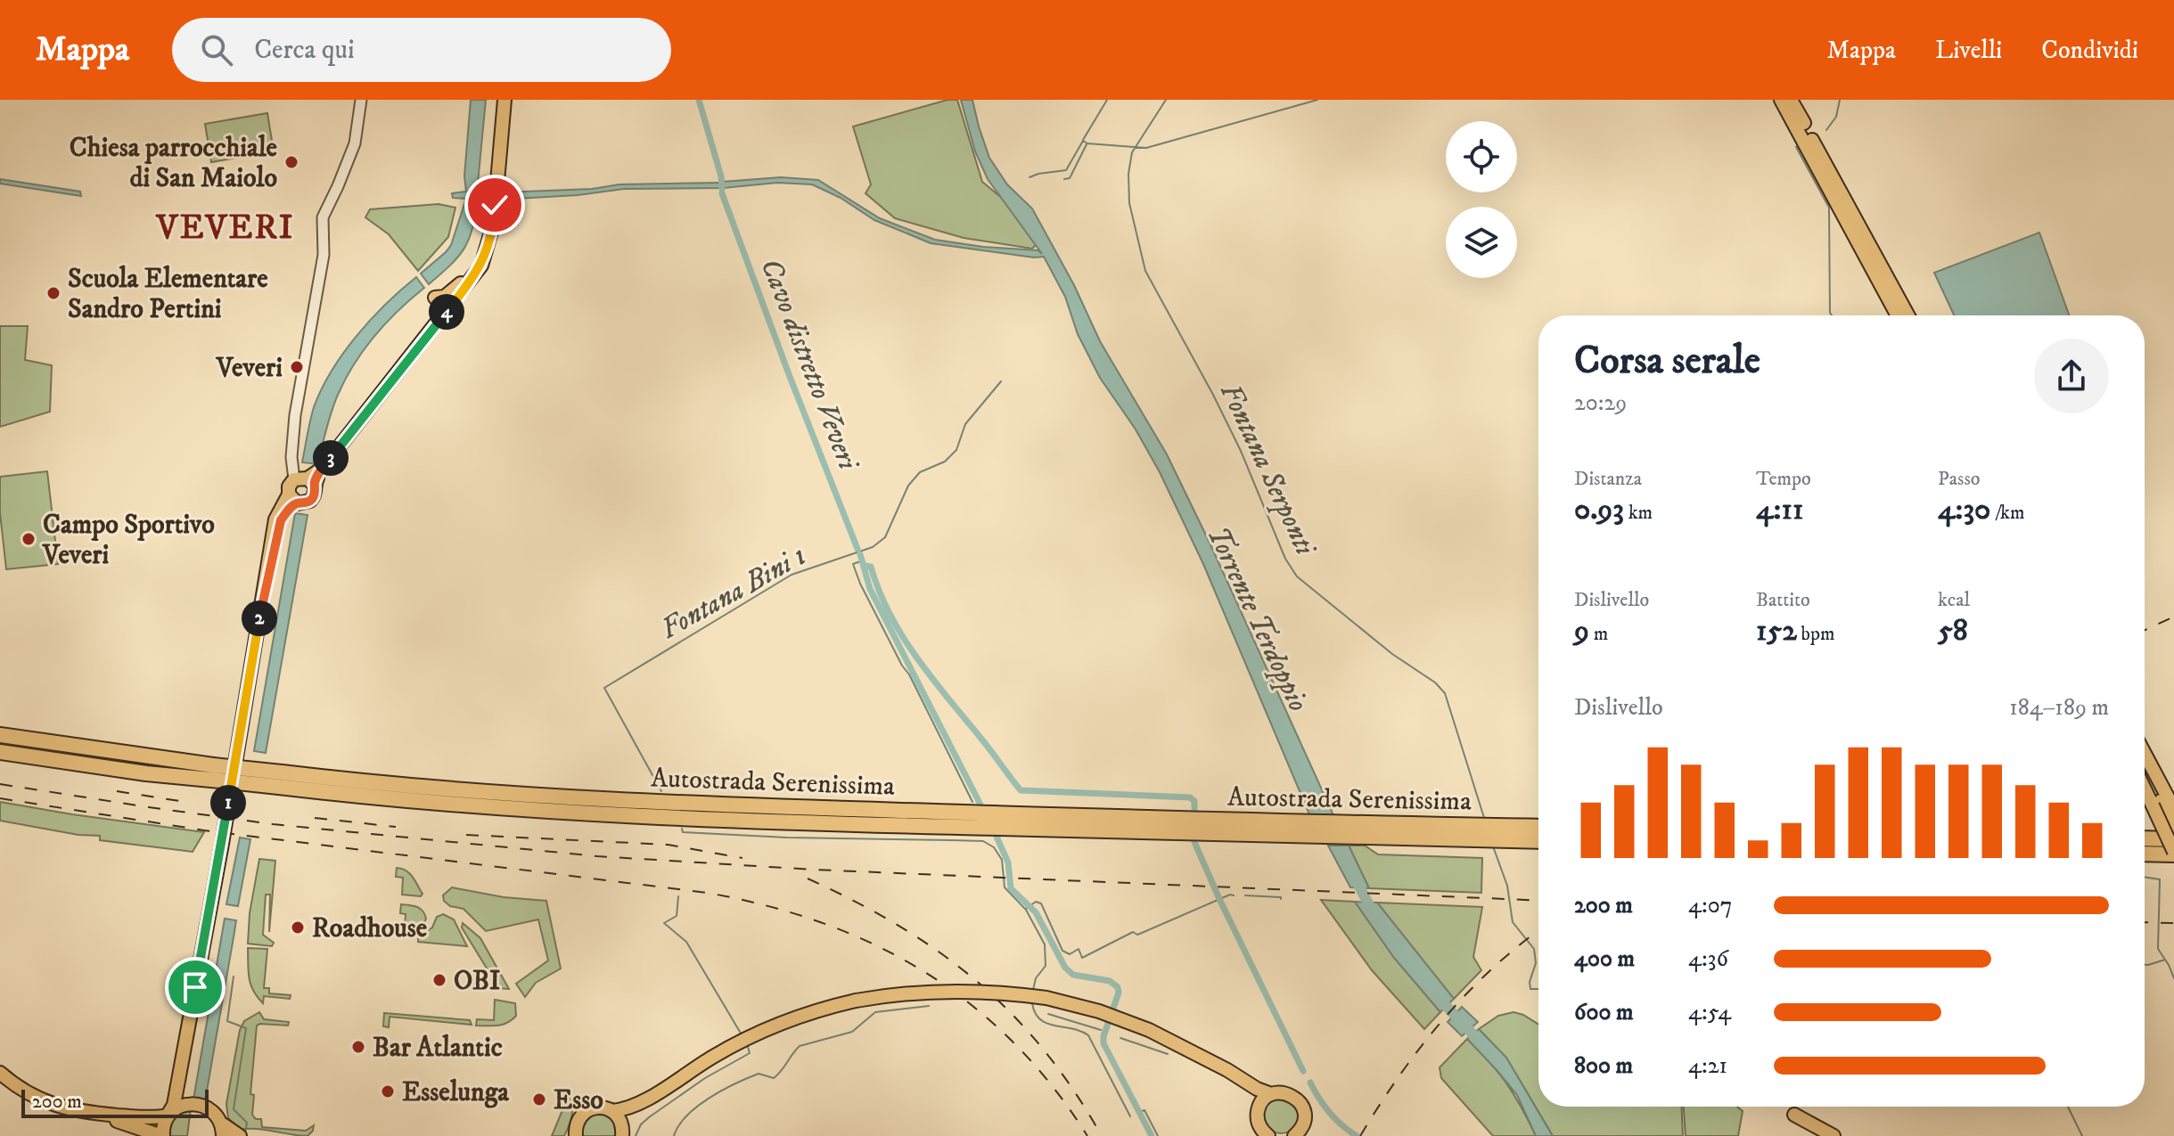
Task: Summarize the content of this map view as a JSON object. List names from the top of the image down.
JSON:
{
  "streets": {
    "highway": ["Autostrada Serenissima"]
  },
  "districts": ["VEVERI"],
  "water": [
    "Cavo distretto Veveri",
    "Fontana Serponti",
    "Fontana Bini 1",
    "Torrente Terdoppio"
  ],
  "places": [
    "Chiesa parrocchiale di San Maiolo",
    "Scuola Elementare Sandro Pertini",
    "Veveri",
    "Campo Sportivo Veveri",
    "Roadhouse",
    "OBI",
    "Bar Atlantic",
    "Esselunga",
    "Esso"
  ],
  "scale_bar": "200 m",
  "page": {
    "header": "Mappa",
    "search": "Cerca qui",
    "nav": ["Mappa", "Livelli", "Condividi"],
    "pins": [
      "4",
      "3",
      "2",
      "1"
    ],
    "heading": ["Corsa serale", "20:29"],
    "stats": [
      ["Distanza", "0.93 km"],
      ["Tempo", "4:11"],
      ["Passo", "4:30 /km"],
      ["Dislivello", "9 m"],
      ["Battito", "152 bpm"],
      ["kcal", "58"]
    ],
    "chart": ["Dislivello", "184–189 m"],
    "list": [
      {
        "name": "200 m",
        "note": "4:07"
      },
      {
        "name": "400 m",
        "note": "4:36"
      },
      {
        "name": "600 m",
        "note": "4:54"
      },
      {
        "name": "800 m",
        "note": "4:21"
      }
    ],
    "scale": "200 m"
  }
}
